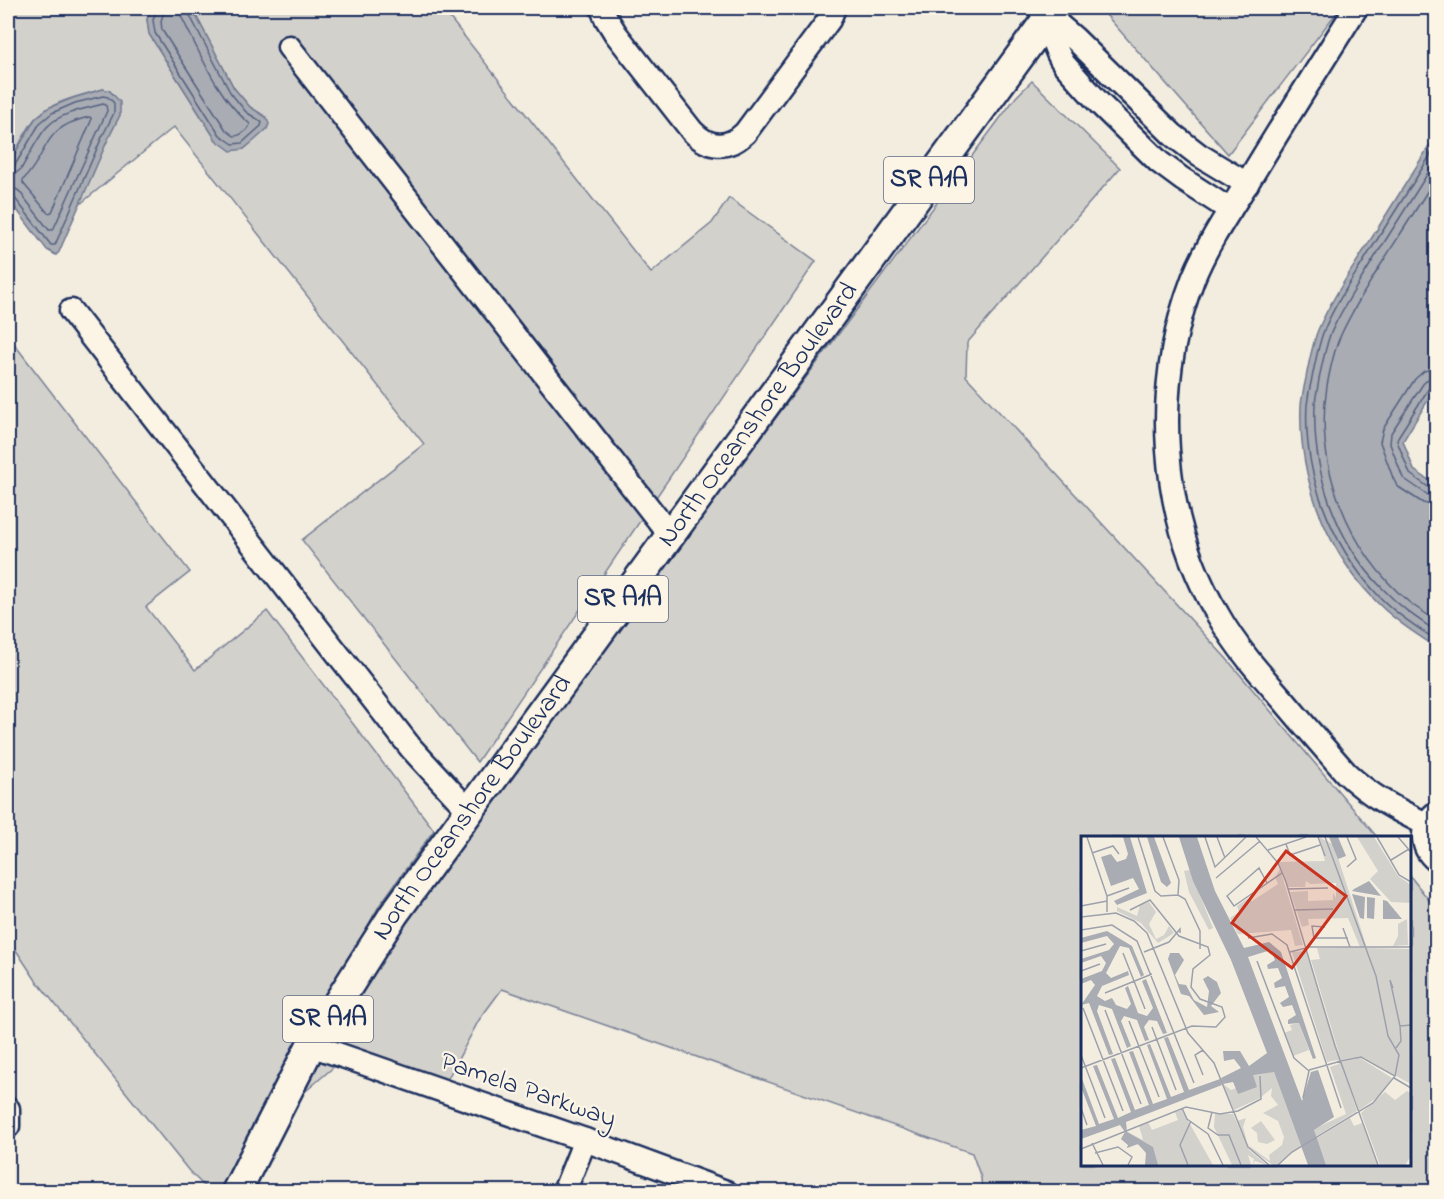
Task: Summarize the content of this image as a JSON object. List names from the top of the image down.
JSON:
{
  "streets": {
    "main road": ["SR A1A", "North Oceanshore Boulevard"],
    "street": ["Pamela Parkway"]
  },
  "crossings": [
    ["North Oceanshore Boulevard", "Pamela Parkway"]
  ]
}
